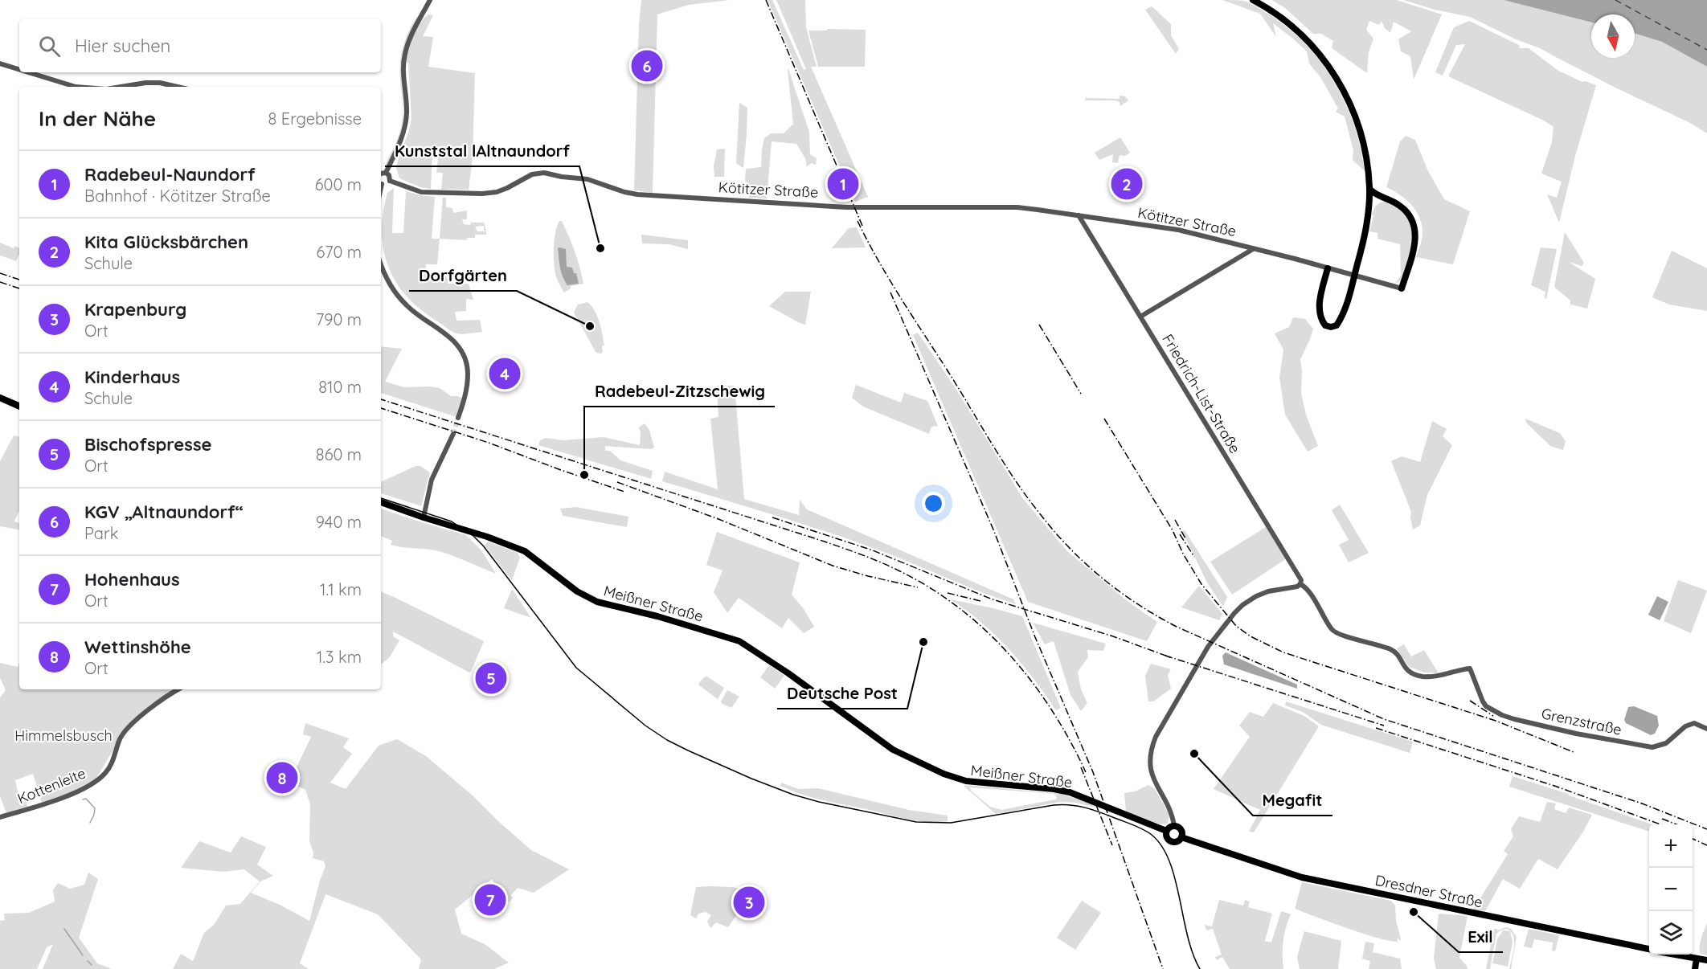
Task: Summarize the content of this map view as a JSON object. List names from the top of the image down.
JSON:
{
  "streets": {
    "main road": ["Meißner Straße", "Dresdner Straße"],
    "street": [
      "Kötitzer Straße",
      "Friedrich-List-Straße",
      "Grenzstraße",
      "Kottenleite"
    ]
  },
  "crossings": [
    ["Kötitzer Straße", "Friedrich-List-Straße"],
    ["Friedrich-List-Straße", "Grenzstraße"],
    ["Meißner Straße", "Dresdner Straße"]
  ],
  "parks": ["Himmelsbusch"],
  "places": [
    "Kunststal lAltnaundorf",
    "Dorfgärten",
    "Radebeul-Zitzschewig",
    "Deutsche Post",
    "Megafit",
    "Exil"
  ],
  "north": "bottom",
  "page": {
    "search": "Hier suchen",
    "pins": [
      "6",
      "1",
      "2",
      "4",
      "5",
      "8",
      "7",
      "3"
    ],
    "heading": ["In der Nähe", "8 Ergebnisse"],
    "list": [
      {
        "mark": "1",
        "name": "Radebeul-Naundorf",
        "note": "Bahnhof · Kötitzer Straße",
        "value": "600 m"
      },
      {
        "mark": "2",
        "name": "Kita Glücksbärchen",
        "note": "Schule",
        "value": "670 m"
      },
      {
        "mark": "3",
        "name": "Krapenburg",
        "note": "Ort",
        "value": "790 m"
      },
      {
        "mark": "4",
        "name": "Kinderhaus",
        "note": "Schule",
        "value": "810 m"
      },
      {
        "mark": "5",
        "name": "Bischofspresse",
        "note": "Ort",
        "value": "860 m"
      },
      {
        "mark": "6",
        "name": "KGV „Altnaundorf“",
        "note": "Park",
        "value": "940 m"
      },
      {
        "mark": "7",
        "name": "Hohenhaus",
        "note": "Ort",
        "value": "1.1 km"
      },
      {
        "mark": "8",
        "name": "Wettinshöhe",
        "note": "Ort",
        "value": "1.3 km"
      }
    ],
    "map_buttons": ["+", "−"]
  }
}
